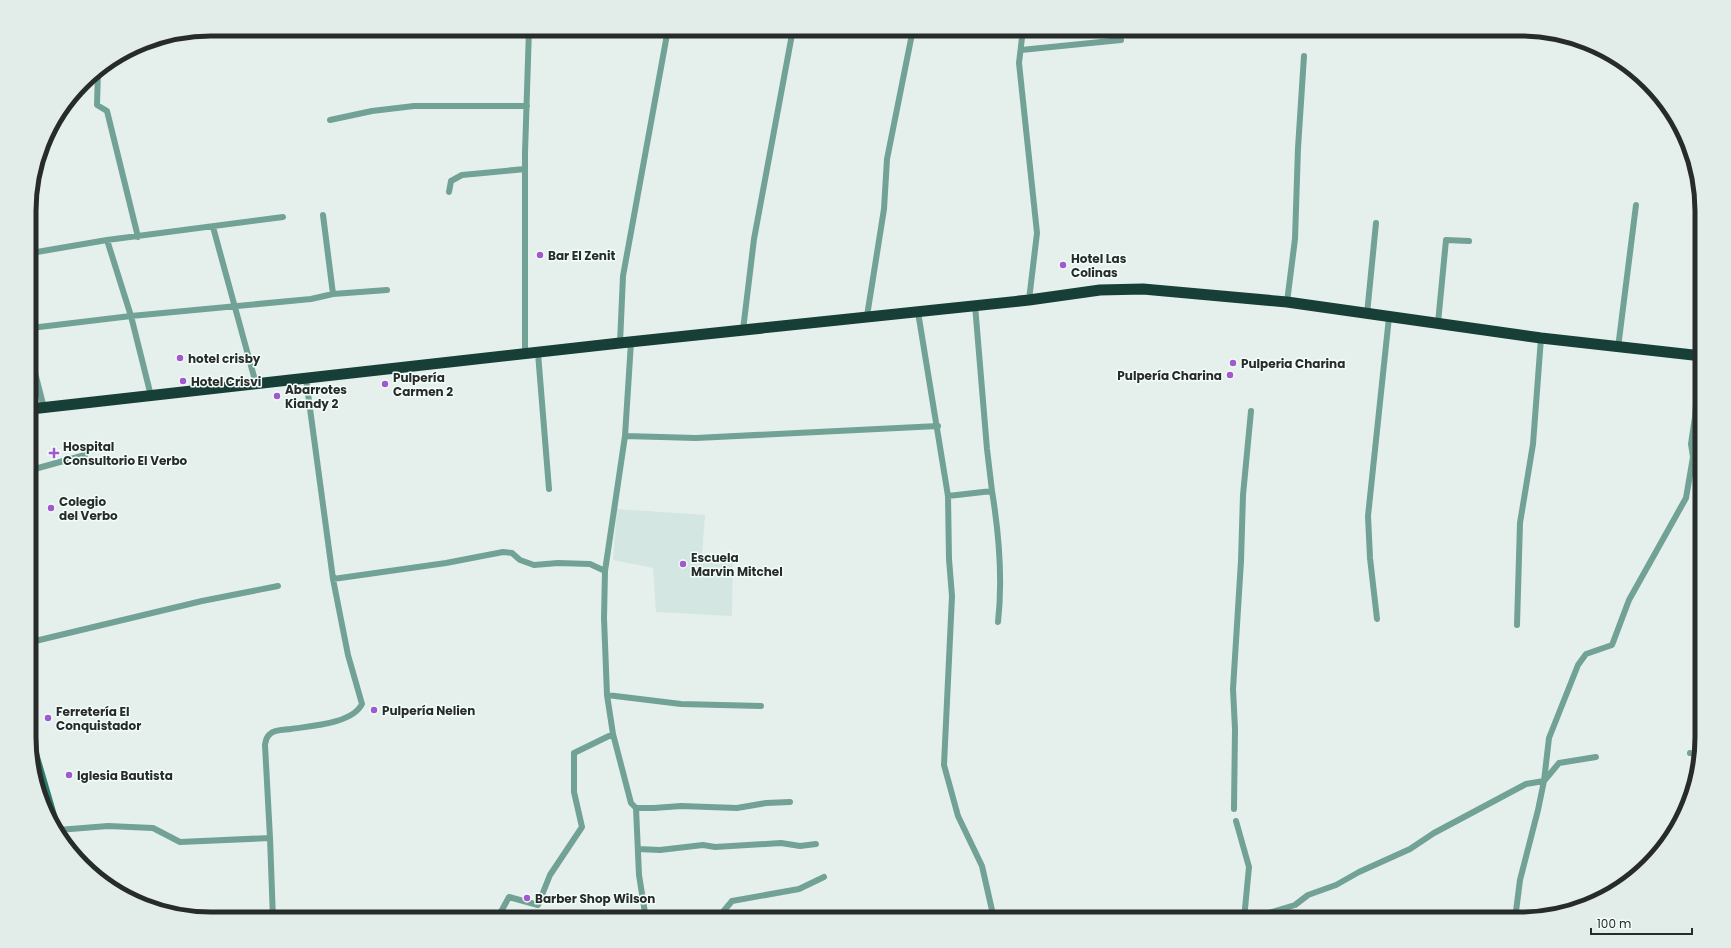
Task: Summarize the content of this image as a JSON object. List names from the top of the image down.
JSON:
{
  "places": {
    "other": [
      "Bar El Zenit",
      "Hotel Las Colinas",
      "hotel crisby",
      "Pulperia Charina",
      "Pulpería Charina",
      "Hotel Crisvi",
      "Pulpería Carmen 2",
      "Abarrotes Kiandy 2",
      "Colegio del Verbo",
      "Escuela Marvin Mitchel",
      "Pulpería Nelien",
      "Ferretería El Conquistador",
      "Iglesia Bautista",
      "Barber Shop Wilson"
    ],
    "health": ["Hospital Consultorio El Verbo"]
  },
  "scale_bar": "100 m"
}
